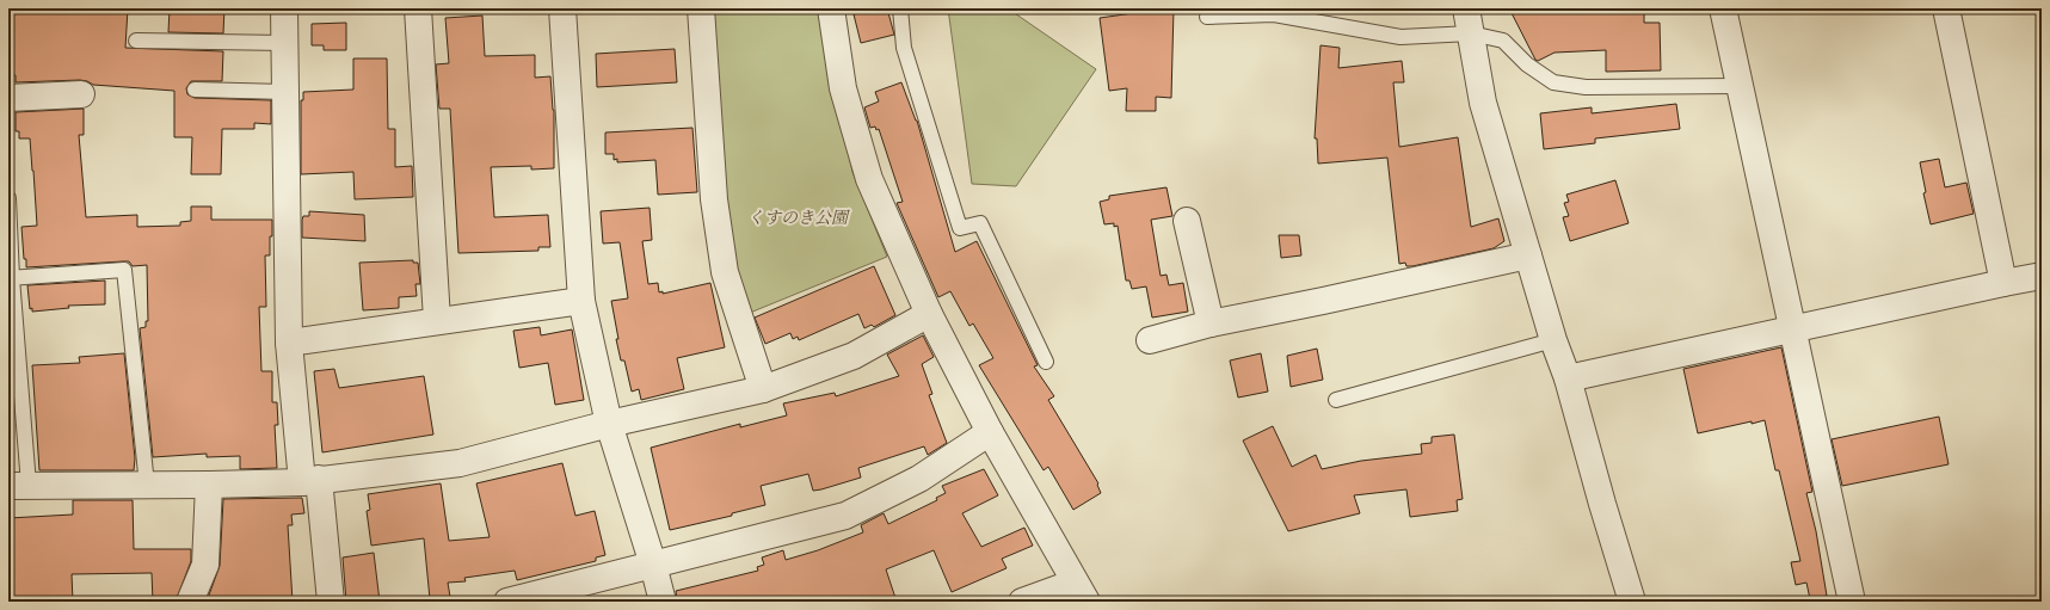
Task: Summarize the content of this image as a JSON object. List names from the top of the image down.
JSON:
{
  "parks": ["くすのき公園"]
}
